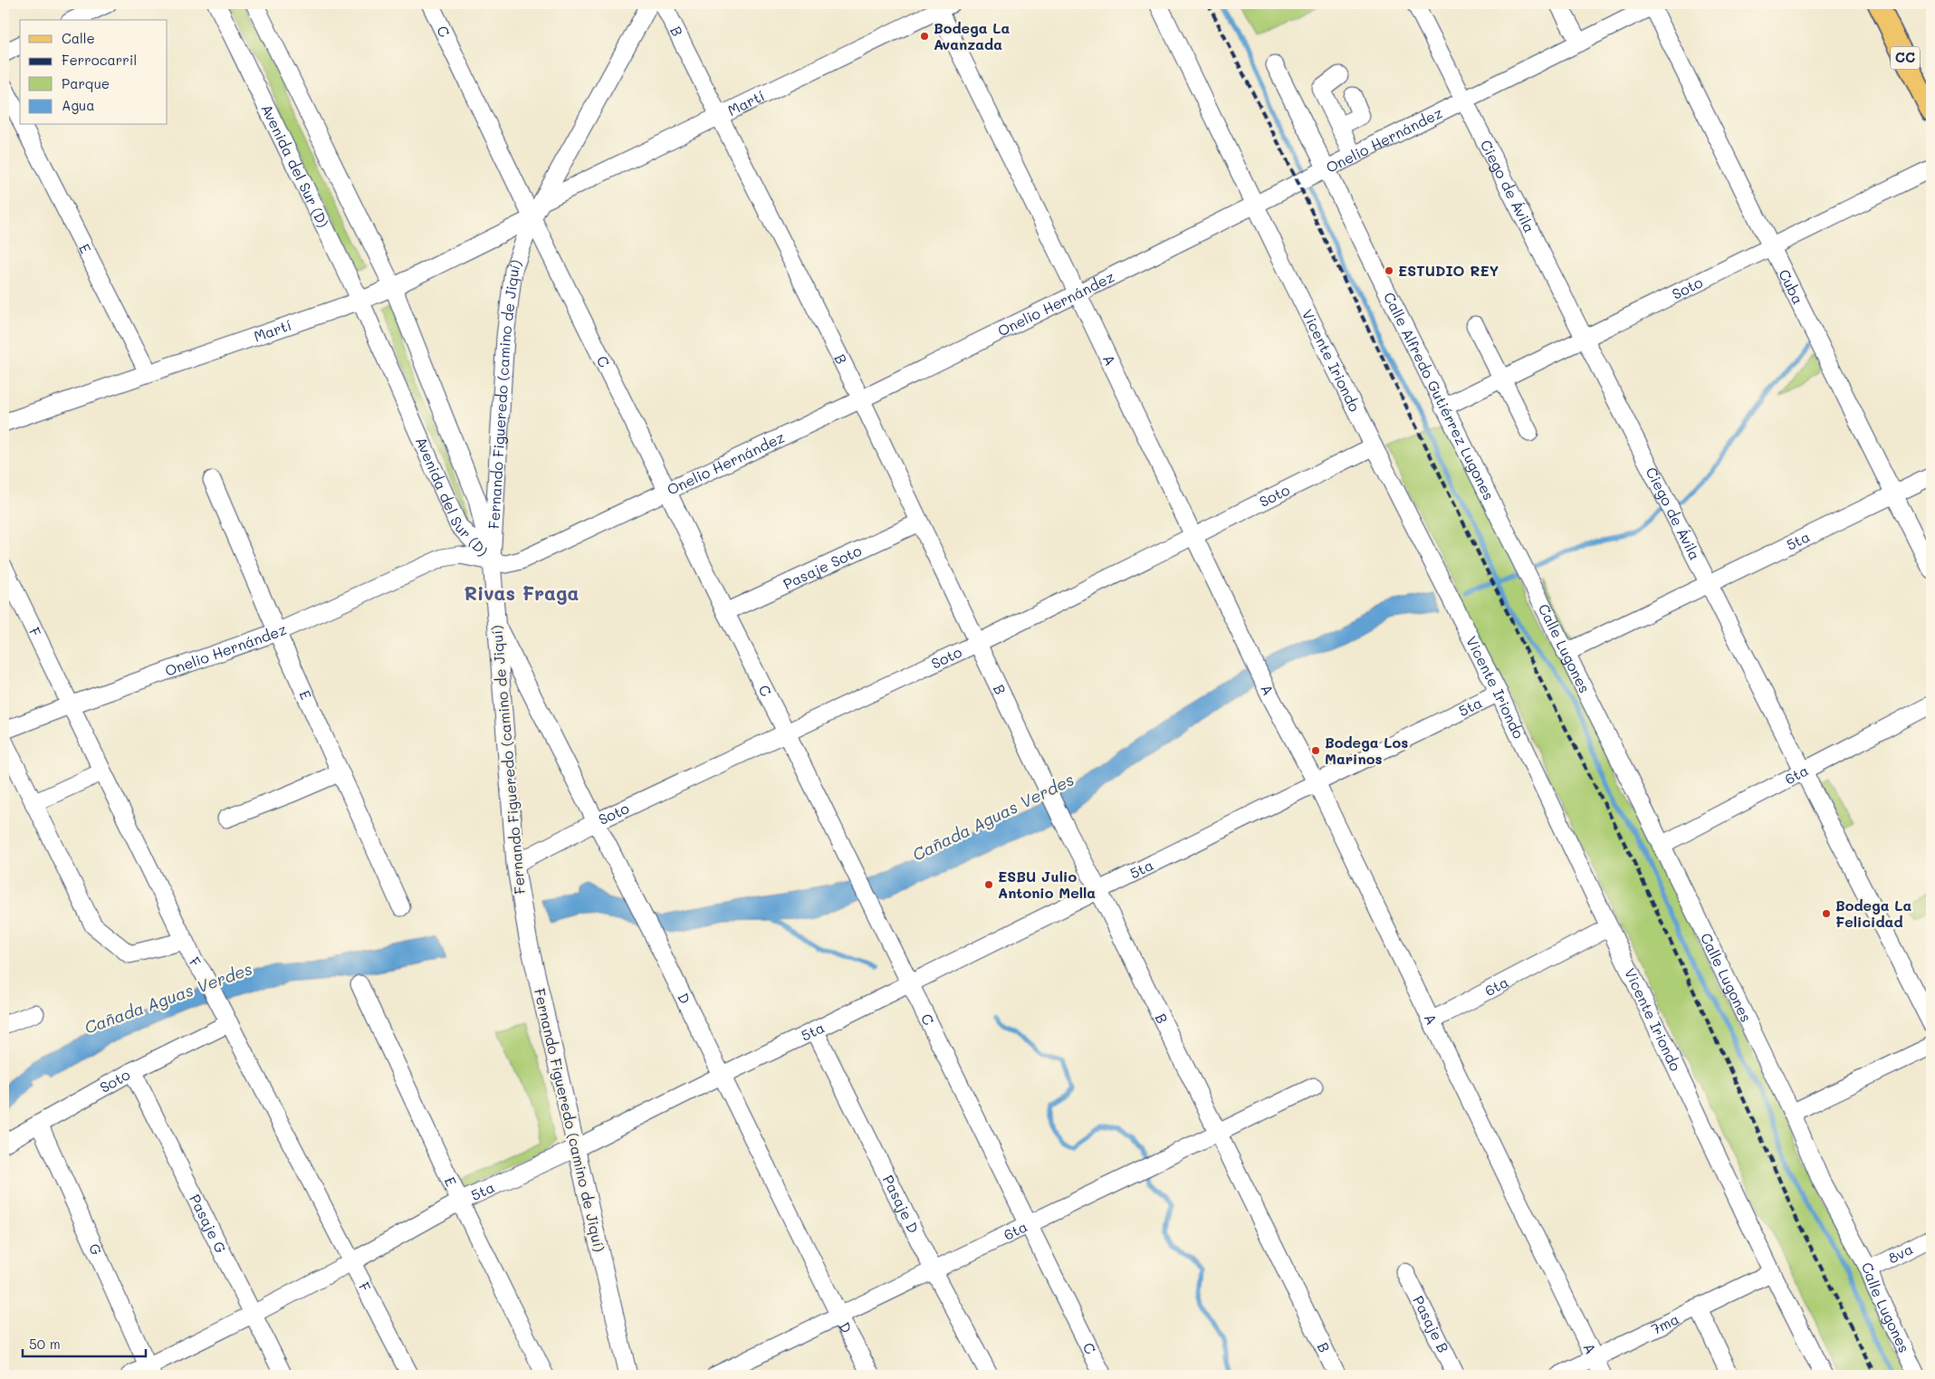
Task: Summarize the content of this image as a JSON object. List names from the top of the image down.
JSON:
{
  "streets": {
    "main road": ["CC"],
    "street": [
      "C",
      "B",
      "Martí",
      "Onelio Hernández",
      "Avenida del Sur (D)",
      "Ciego de Ávila",
      "E",
      "Cuba",
      "Soto",
      "A",
      "Vicente Iriondo",
      "Fernando Figueredo (camino de Jiquí)",
      "Calle Alfredo Gutiérrez Lugones",
      "5ta",
      "Pasaje Soto",
      "F",
      "Calle Lugones",
      "6ta",
      "D",
      "Pasaje D",
      "Pasaje G",
      "G",
      "8va",
      "Pasaje B",
      "7ma"
    ]
  },
  "crossings": [
    ["C", "Martí"],
    ["C", "Onelio Hernández"],
    ["C", "Soto"],
    ["C", "Fernando Figueredo (camino de Jiquí)"],
    ["C", "5ta"],
    ["C", "Pasaje Soto"],
    ["C", "6ta"],
    ["B", "Martí"],
    ["B", "Onelio Hernández"],
    ["B", "Soto"],
    ["B", "5ta"],
    ["B", "Pasaje Soto"],
    ["B", "6ta"],
    ["Martí", "Avenida del Sur (D)"],
    ["Martí", "E"],
    ["Martí", "A"],
    ["Martí", "Fernando Figueredo (camino de Jiquí)"],
    ["Onelio Hernández", "Avenida del Sur (D)"],
    ["Onelio Hernández", "Ciego de Ávila"],
    ["Onelio Hernández", "E"],
    ["Onelio Hernández", "Cuba"],
    ["Onelio Hernández", "A"],
    ["Onelio Hernández", "Vicente Iriondo"],
    ["Onelio Hernández", "Fernando Figueredo (camino de Jiquí)"],
    ["Onelio Hernández", "Calle Alfredo Gutiérrez Lugones"],
    ["Onelio Hernández", "F"],
    ["Avenida del Sur (D)", "Fernando Figueredo (camino de Jiquí)"],
    ["Ciego de Ávila", "Soto"],
    ["Ciego de Ávila", "5ta"],
    ["Ciego de Ávila", "6ta"],
    ["E", "5ta"],
    ["Cuba", "Soto"],
    ["Cuba", "5ta"],
    ["Soto", "A"],
    ["Soto", "Vicente Iriondo"],
    ["Soto", "Fernando Figueredo (camino de Jiquí)"],
    ["Soto", "Calle Alfredo Gutiérrez Lugones"],
    ["Soto", "F"],
    ["Soto", "D"],
    ["Soto", "Pasaje G"],
    ["Soto", "G"],
    ["A", "5ta"],
    ["A", "6ta"],
    ["A", "7ma"],
    ["Vicente Iriondo", "5ta"],
    ["Vicente Iriondo", "6ta"],
    ["Vicente Iriondo", "7ma"],
    ["Fernando Figueredo (camino de Jiquí)", "5ta"],
    ["Fernando Figueredo (camino de Jiquí)", "D"],
    ["Calle Alfredo Gutiérrez Lugones", "Calle Lugones"],
    ["5ta", "F"],
    ["5ta", "Calle Lugones"],
    ["5ta", "D"],
    ["5ta", "Pasaje D"],
    ["5ta", "Pasaje G"],
    ["5ta", "G"],
    ["Calle Lugones", "6ta"],
    ["Calle Lugones", "8va"],
    ["6ta", "D"],
    ["6ta", "Pasaje D"]
  ],
  "districts": ["Rivas Fraga"],
  "water": ["Cañada Aguas Verdes"],
  "places": [
    "Bodega La Avanzada",
    "ESTUDIO REY",
    "Bodega Los Marinos",
    "ESBU Julio Antonio Mella",
    "Bodega La Felicidad"
  ],
  "legend": [
    "Calle",
    "Ferrocarril",
    "Parque",
    "Agua"
  ],
  "scale_bar": "50 m"
}
